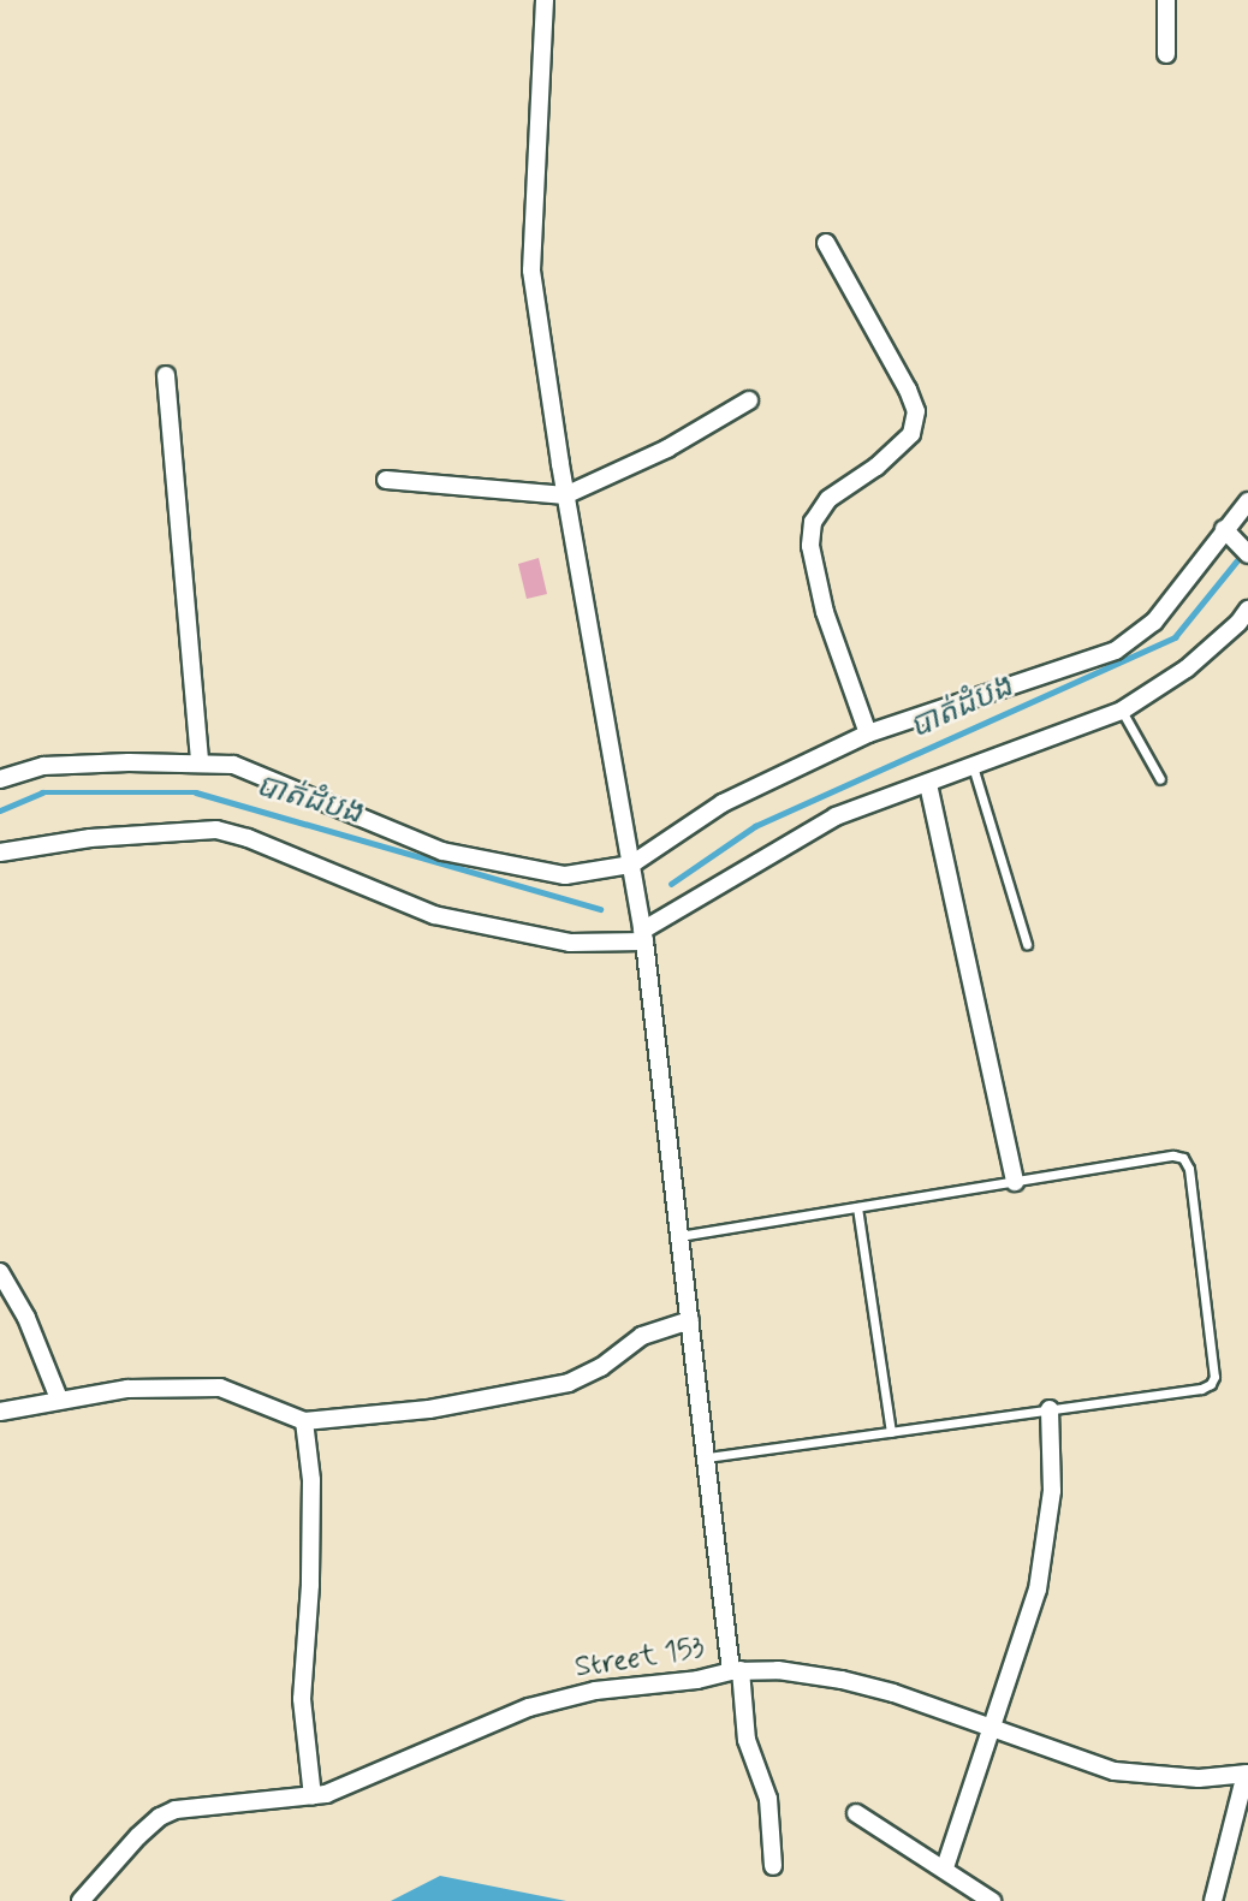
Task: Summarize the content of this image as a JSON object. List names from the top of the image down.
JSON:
{
  "streets": {
    "street": ["Street 153"]
  },
  "water": ["បាត់ដំបង"]
}
